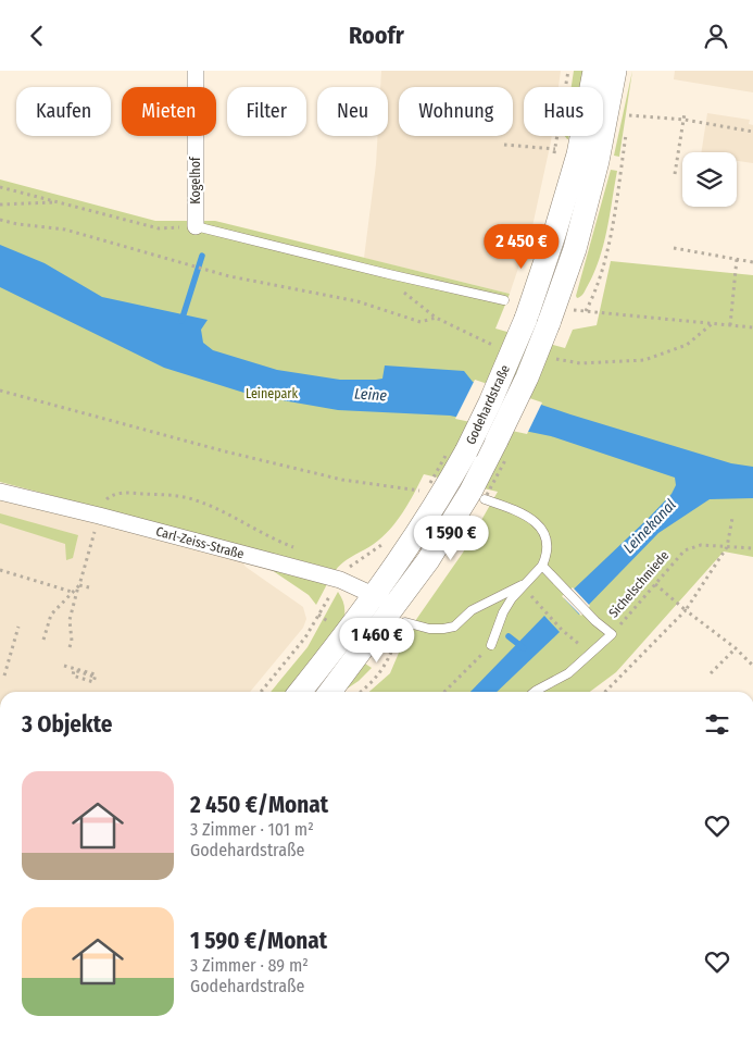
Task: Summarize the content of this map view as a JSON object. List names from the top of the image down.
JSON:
{
  "streets": {
    "street": ["Kogelhof", "Godehardstraße", "Carl-Zeiss-Straße"],
    "lane": ["Sichelschmiede"]
  },
  "crossings": [
    ["Godehardstraße", "Carl-Zeiss-Straße"]
  ],
  "water": ["Leine", "Leinekanal"],
  "parks": ["Leinepark"],
  "page": {
    "header": "Roofr",
    "chip": [
      "Kaufen",
      "Mieten",
      "Filter",
      "Neu",
      "Wohnung",
      "Haus"
    ],
    "price": ["2 450 €", "1 590 €", "1 460 €"],
    "heading": "3 Objekte",
    "list": [
      {
        "name": "2 450 €/Monat",
        "note": "3 Zimmer · 101 m² · Godehardstraße"
      },
      {
        "name": "1 590 €/Monat",
        "note": "3 Zimmer · 89 m² · Godehardstraße"
      }
    ]
  }
}
